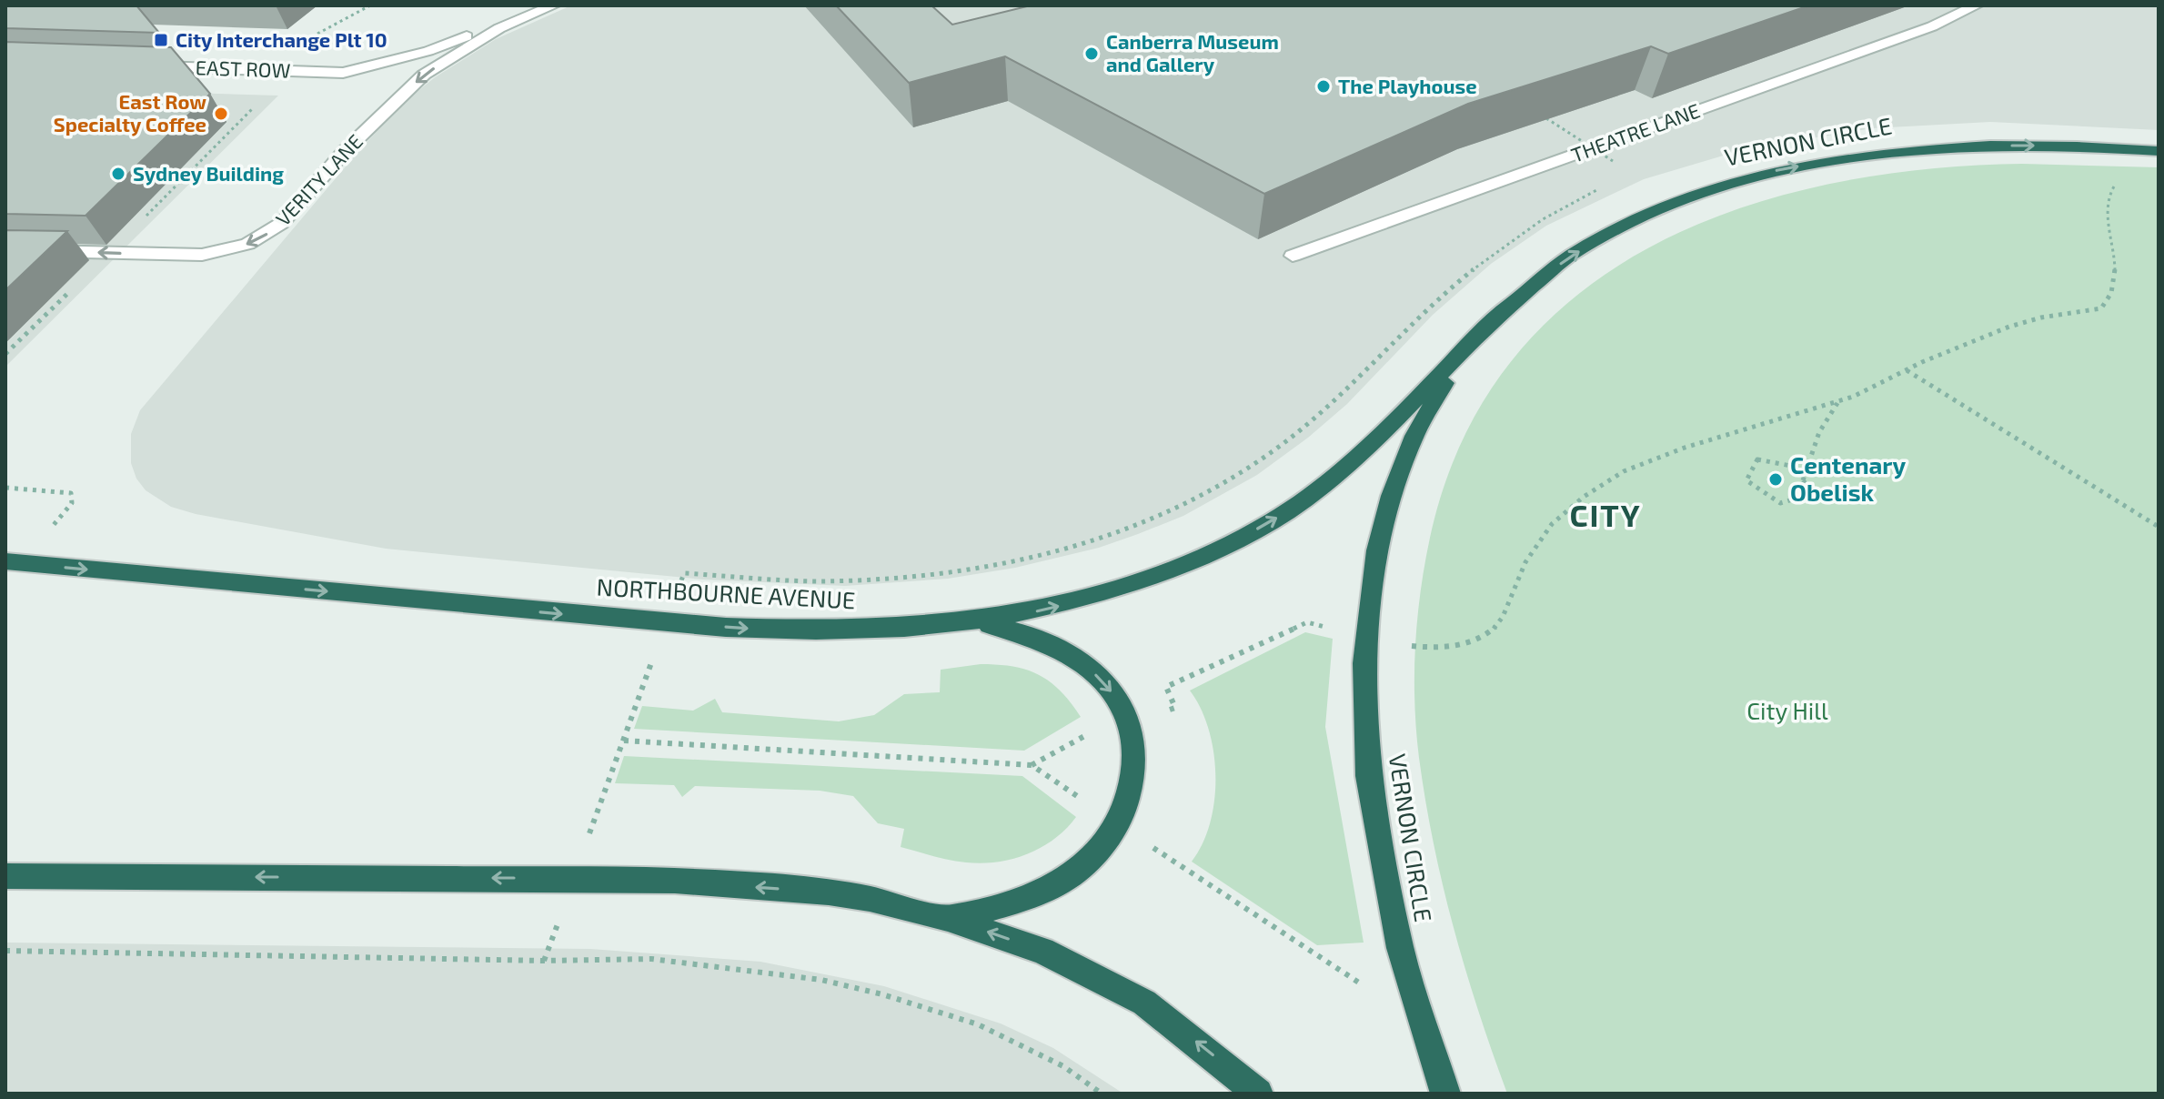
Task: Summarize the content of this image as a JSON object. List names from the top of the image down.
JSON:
{
  "streets": {
    "highway": ["VERNON CIRCLE", "NORTHBOURNE AVENUE"],
    "lane": ["EAST ROW", "THEATRE LANE", "VERITY LANE"]
  },
  "crossings": [
    ["VERNON CIRCLE", "NORTHBOURNE AVENUE"]
  ],
  "one_way": ["VERNON CIRCLE", "NORTHBOURNE AVENUE"],
  "districts": ["CITY"],
  "parks": ["City Hill"],
  "places": {
    "transit": ["City Interchange Plt 10"],
    "other": [
      "Canberra Museum and Gallery",
      "The Playhouse",
      "East Row Specialty Coffee",
      "Sydney Building",
      "Centenary Obelisk"
    ]
  }
}
